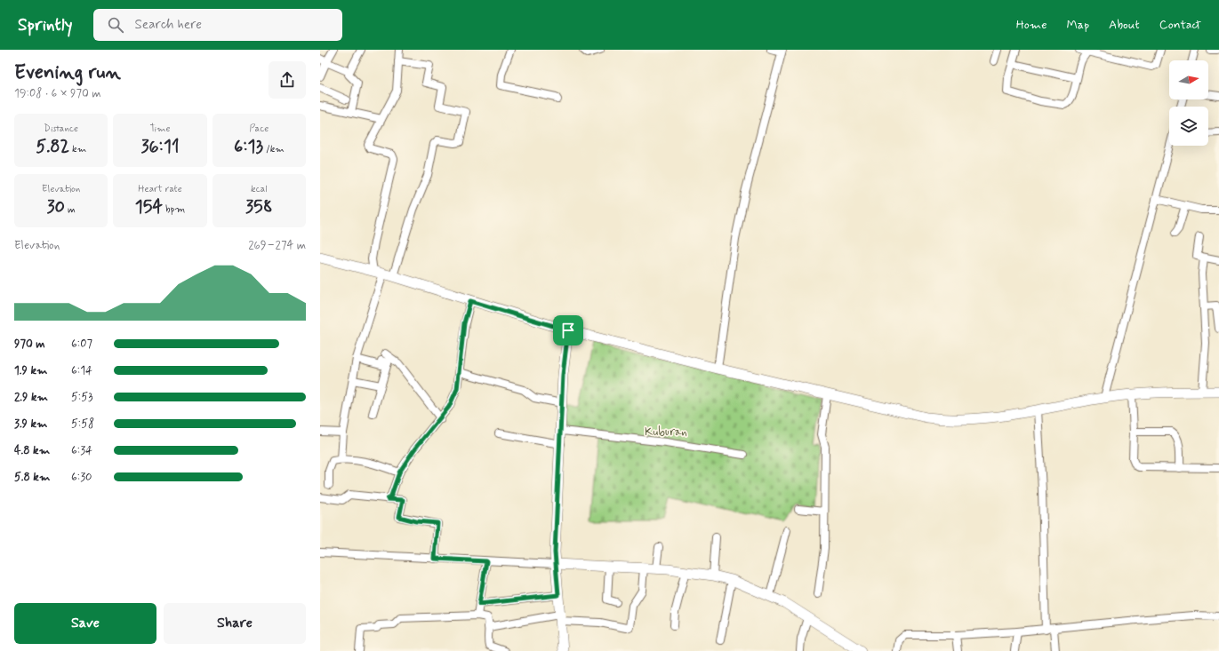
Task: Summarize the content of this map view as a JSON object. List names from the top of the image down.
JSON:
{
  "parks": ["Kuburan"],
  "north": "right",
  "page": {
    "header": "Sprintly",
    "search": "Search here",
    "nav": [
      "Home",
      "Map",
      "About",
      "Contact"
    ],
    "heading": ["Evening run", "19:08 · 6 × 970 m"],
    "stats": [
      ["Distance", "5.82 km"],
      ["Time", "36:11"],
      ["Pace", "6:13 /km"],
      ["Elevation", "30 m"],
      ["Heart rate", "154 bpm"],
      ["kcal", "358"]
    ],
    "chart": ["Elevation", "269–274 m"],
    "list": [
      {
        "name": "970 m",
        "note": "6:07"
      },
      {
        "name": "1.9 km",
        "note": "6:14"
      },
      {
        "name": "2.9 km",
        "note": "5:53"
      },
      {
        "name": "3.9 km",
        "note": "5:58"
      },
      {
        "name": "4.8 km",
        "note": "6:34"
      },
      {
        "name": "5.8 km",
        "note": "6:30"
      }
    ],
    "buttons": ["Save", "Share"]
  }
}
